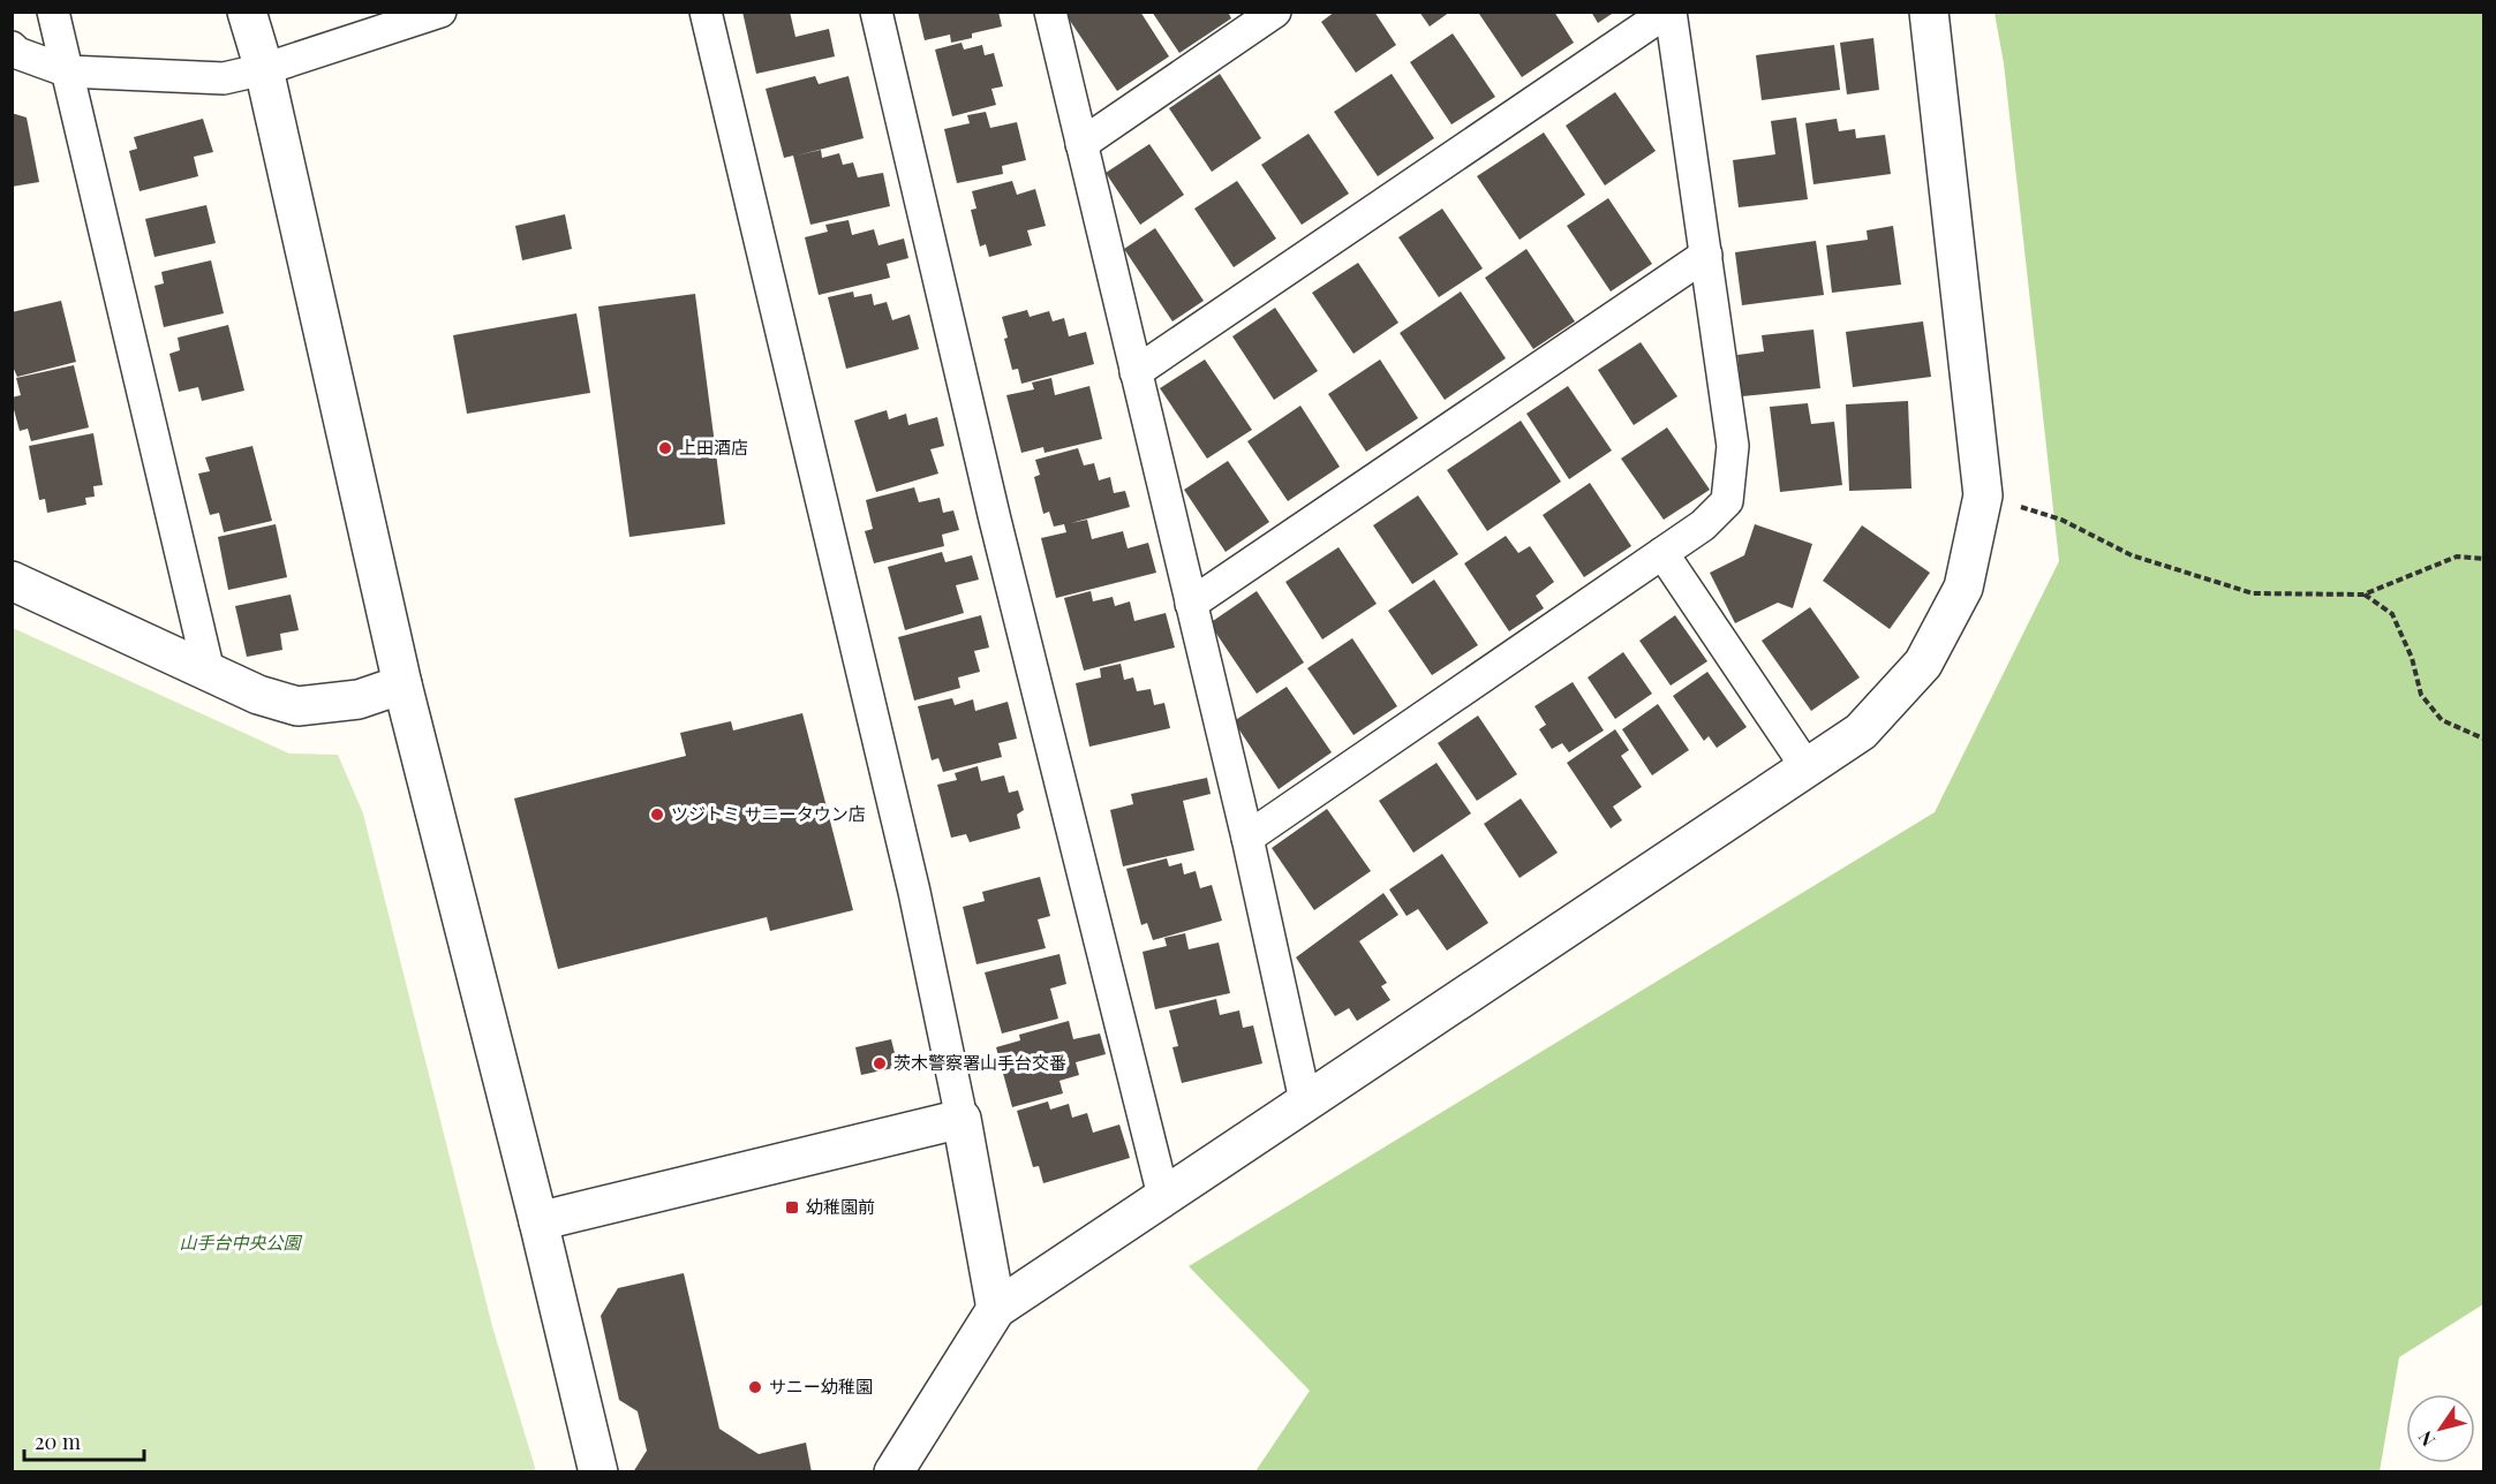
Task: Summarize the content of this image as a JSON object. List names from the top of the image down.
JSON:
{
  "parks": ["山手台中央公園"],
  "places": {
    "other": [
      "上田酒店",
      "ツジトミ サニータウン店",
      "茨木警察署山手台交番",
      "サニー幼稚園"
    ],
    "transit": ["幼稚園前"]
  },
  "scale_bar": "20 m",
  "north": "bottom left"
}
